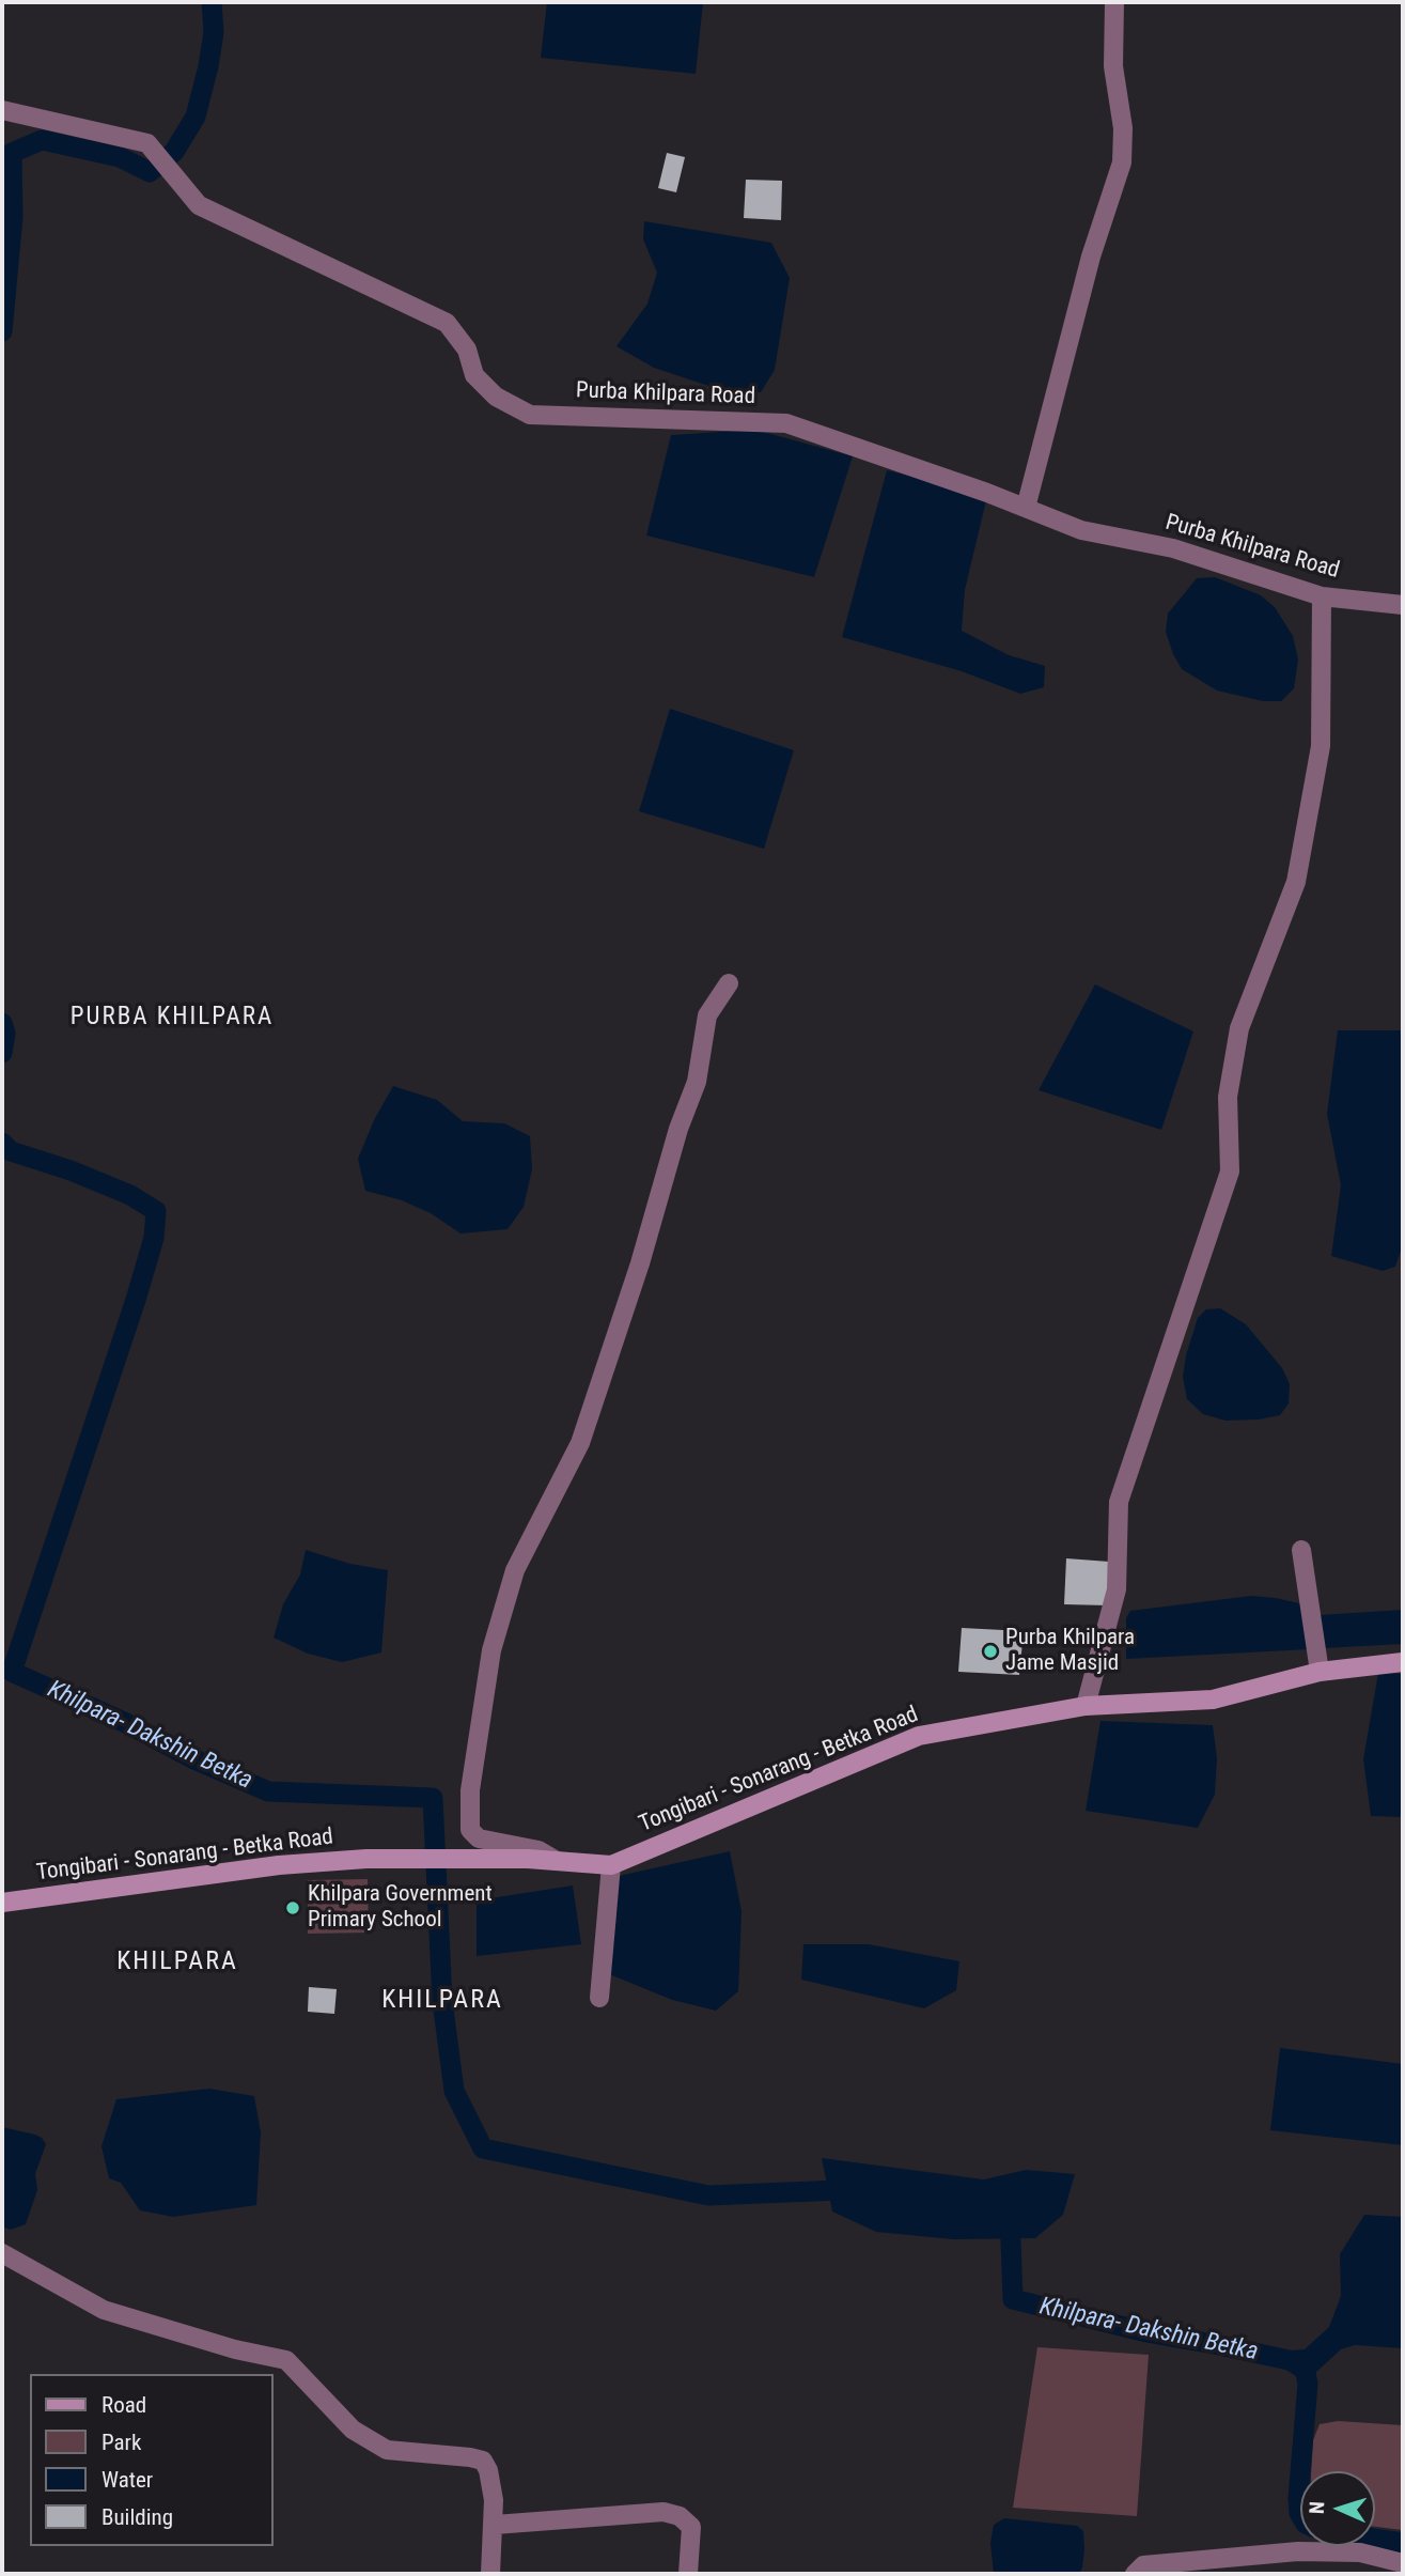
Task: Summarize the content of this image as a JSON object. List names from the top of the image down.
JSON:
{
  "streets": {
    "street": ["Purba Khilpara Road", "Tongibari - Sonarang - Betka Road"]
  },
  "districts": ["PURBA KHILPARA", "KHILPARA", "KHILPARA"],
  "water": ["Khilpara- Dakshin Betka"],
  "places": ["Purba Khilpara Jame Masjid", "Khilpara Government Primary School"],
  "legend": [
    "Road",
    "Park",
    "Water",
    "Building"
  ],
  "north": "left"
}
